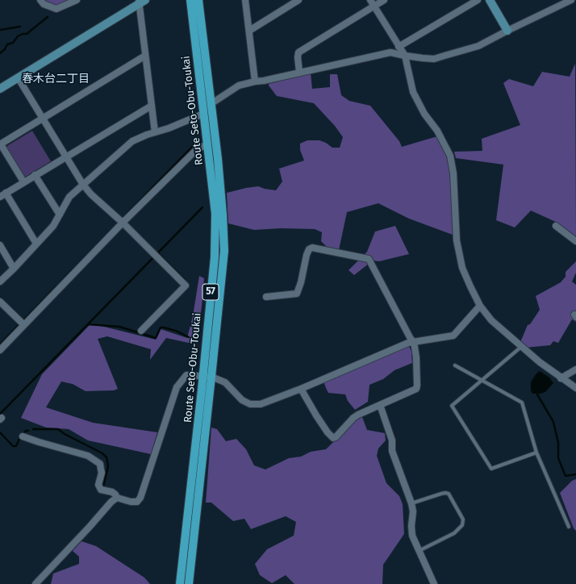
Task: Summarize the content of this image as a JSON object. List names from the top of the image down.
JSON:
{
  "streets": {
    "main road": ["Route Seto-Obu-Toukai", "57"]
  },
  "districts": ["春木台二丁目"]
}
